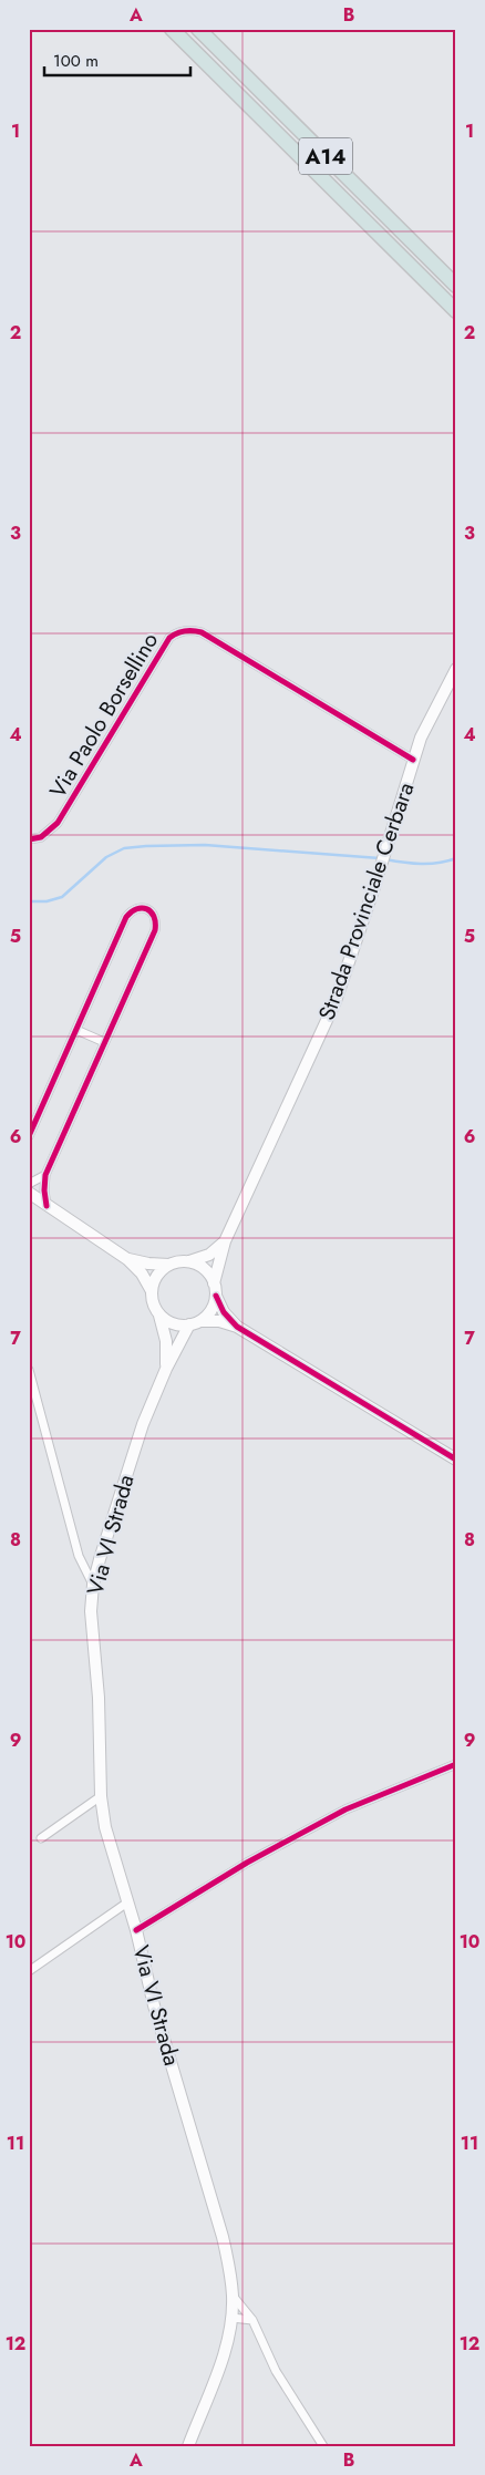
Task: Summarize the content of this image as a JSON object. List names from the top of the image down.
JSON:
{
  "streets": {
    "highway": ["A14"],
    "main road": ["Strada Provinciale Cerbara", "Via VI Strada"],
    "street": ["Via Paolo Borsellino"]
  },
  "crossings": [
    ["Via Paolo Borsellino", "Strada Provinciale Cerbara"],
    ["Strada Provinciale Cerbara", "Via VI Strada"]
  ],
  "scale_bar": "100 m",
  "grid": {
    "columns": ["A", "B"],
    "rows": [
      "1",
      "2",
      "3",
      "4",
      "5",
      "6",
      "7",
      "8",
      "9",
      "10",
      "11",
      "12"
    ]
  }
}
